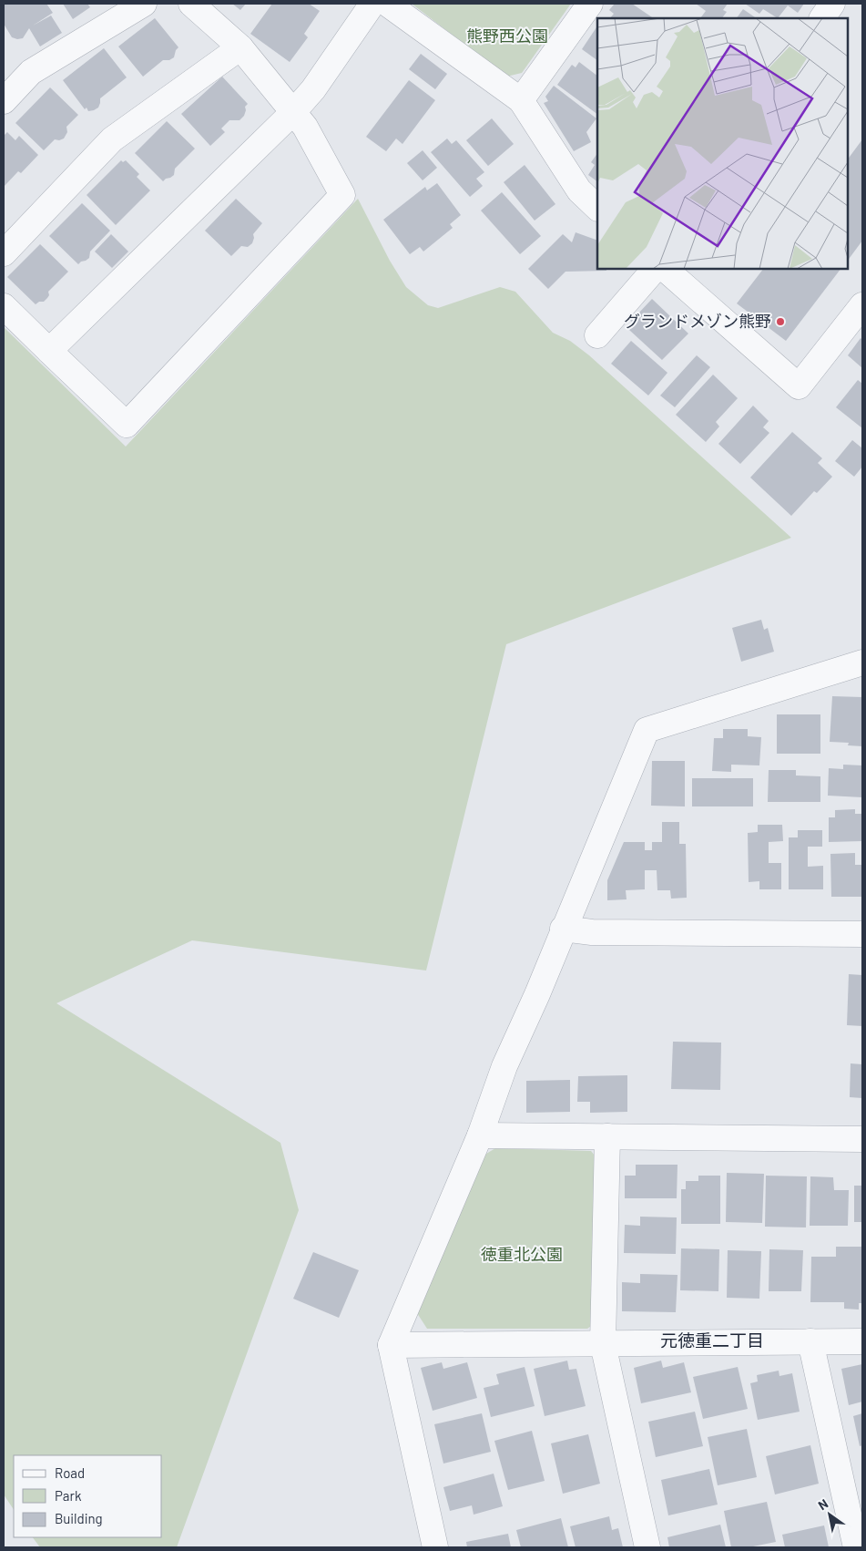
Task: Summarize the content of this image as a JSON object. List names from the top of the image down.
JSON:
{
  "districts": ["元徳重二丁目"],
  "parks": ["熊野西公園", "徳重北公園"],
  "places": ["グランドメゾン熊野"],
  "legend": ["Road", "Park", "Building"],
  "north": "top left"
}
